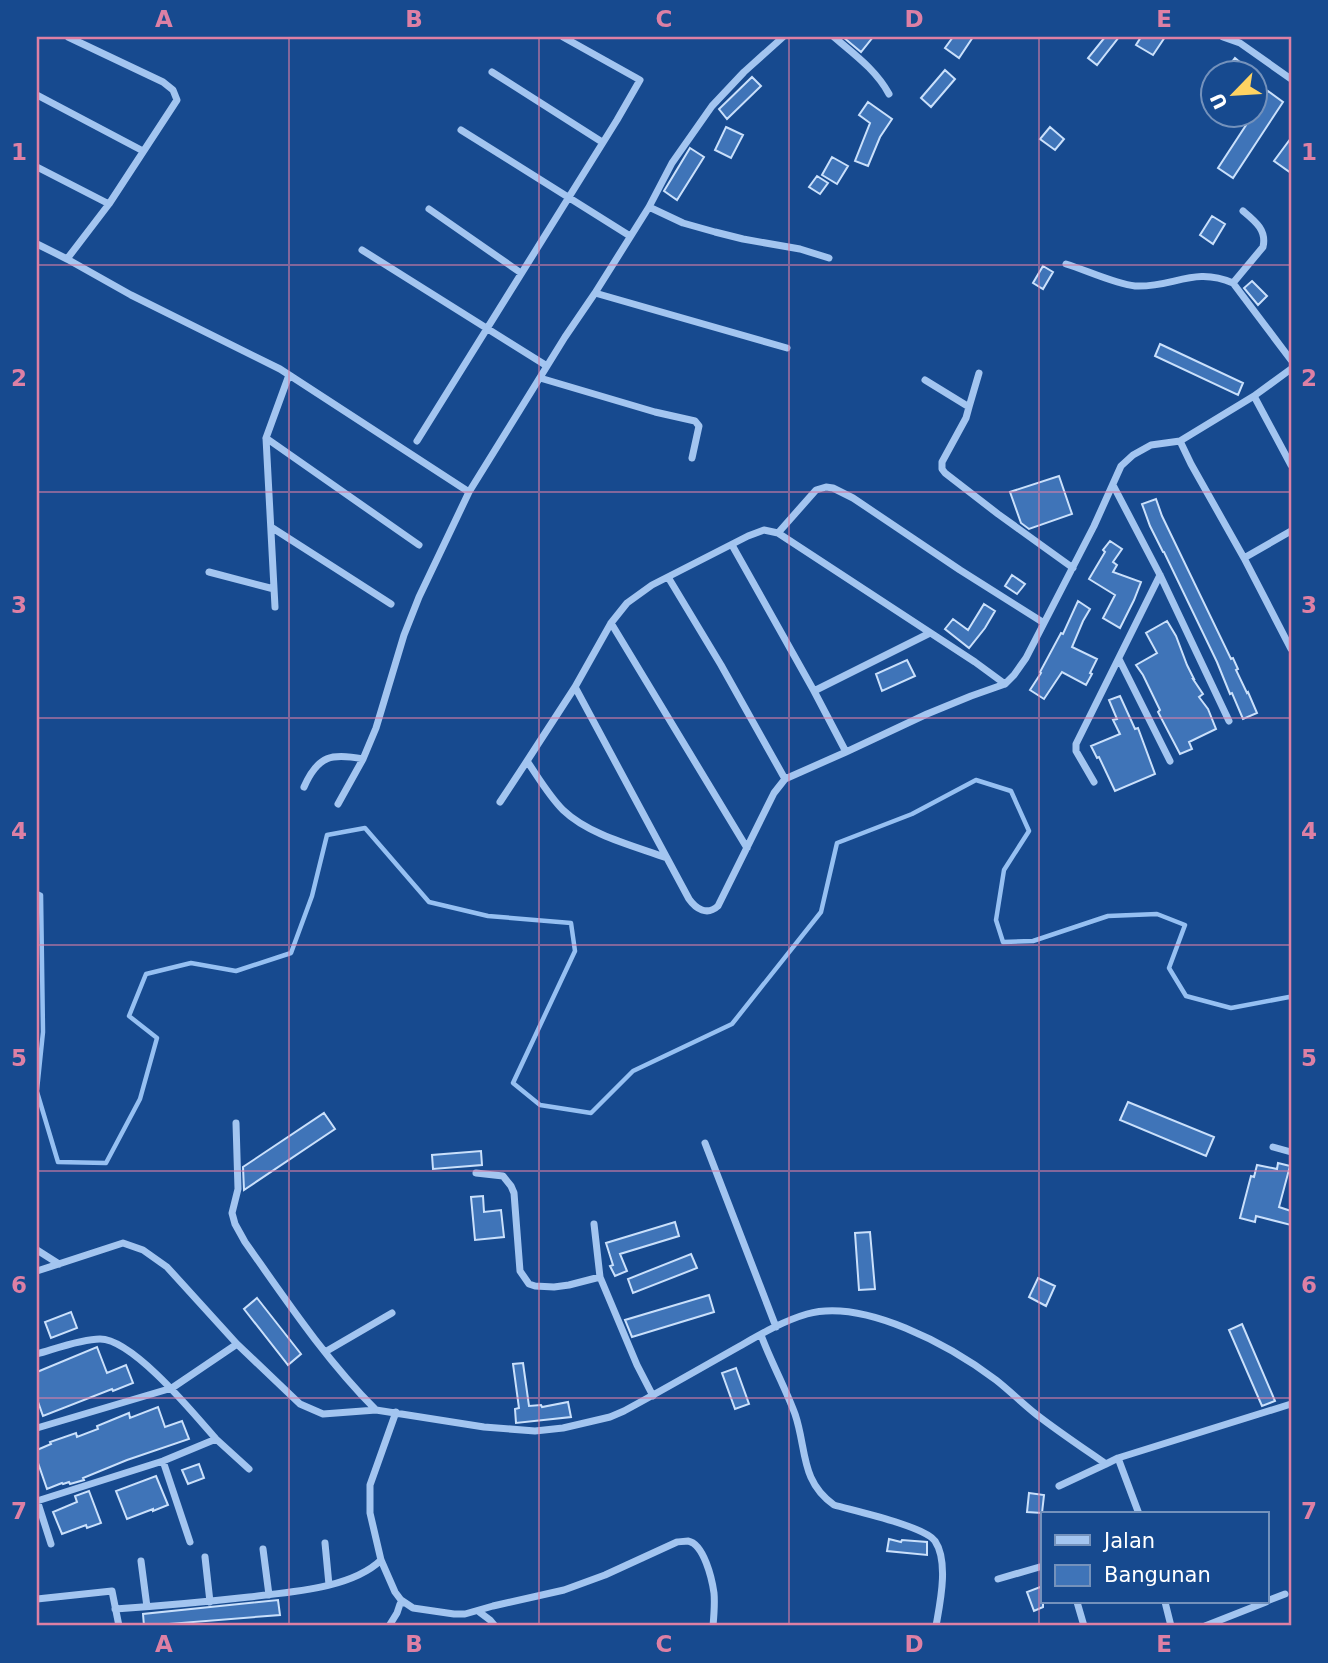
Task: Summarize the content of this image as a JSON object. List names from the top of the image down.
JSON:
{
  "legend": ["Jalan", "Bangunan"],
  "north": "bottom left",
  "grid": {
    "columns": [
      "A",
      "B",
      "C",
      "D",
      "E"
    ],
    "rows": [
      "1",
      "2",
      "3",
      "4",
      "5",
      "6",
      "7"
    ]
  }
}
